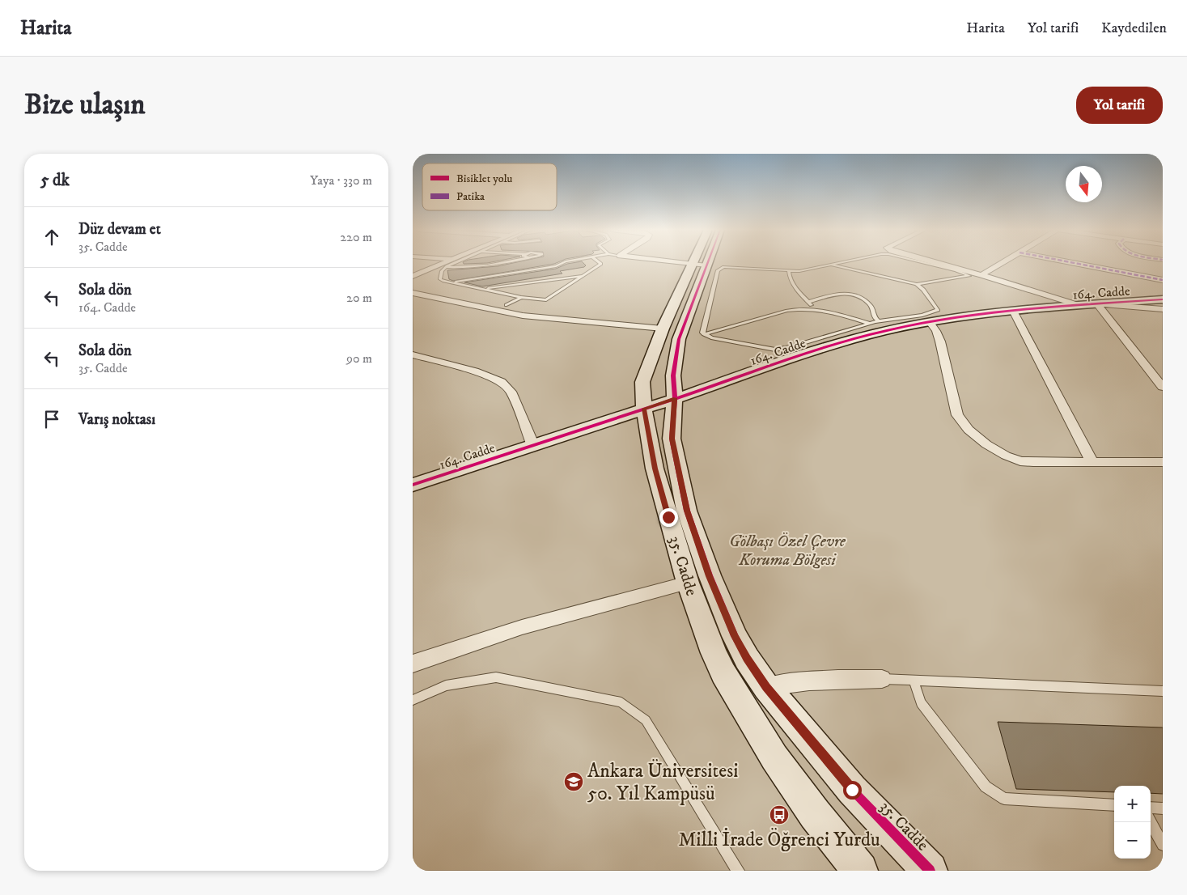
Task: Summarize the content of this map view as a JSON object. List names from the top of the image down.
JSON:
{
  "streets": {
    "street": ["164. Cadde", "35. Cadde"]
  },
  "crossings": [
    ["164. Cadde", "35. Cadde"]
  ],
  "parks": ["Gölbaşı Özel Çevre Koruma Bölgesi"],
  "places": {
    "school or university": ["Ankara Üniversitesi 50. Yıl Kampüsü"],
    "bus stop": ["Milli İrade Öğrenci Yurdu"]
  },
  "legend": ["Bisiklet yolu", "Patika"],
  "north": "bottom",
  "page": {
    "header": "Harita",
    "nav": ["Harita", "Yol tarifi", "Kaydedilen"],
    "buttons": "Yol tarifi",
    "title": "Bize ulaşın",
    "heading": ["5 dk", "Yaya · 330 m"],
    "list": [
      ["Düz devam et", "35. Cadde", "220 m"],
      ["Sola dön", "164. Cadde", "20 m"],
      ["Sola dön", "35. Cadde", "90 m"],
      "Varış noktası"
    ],
    "map_buttons": ["+", "−"]
  }
}
